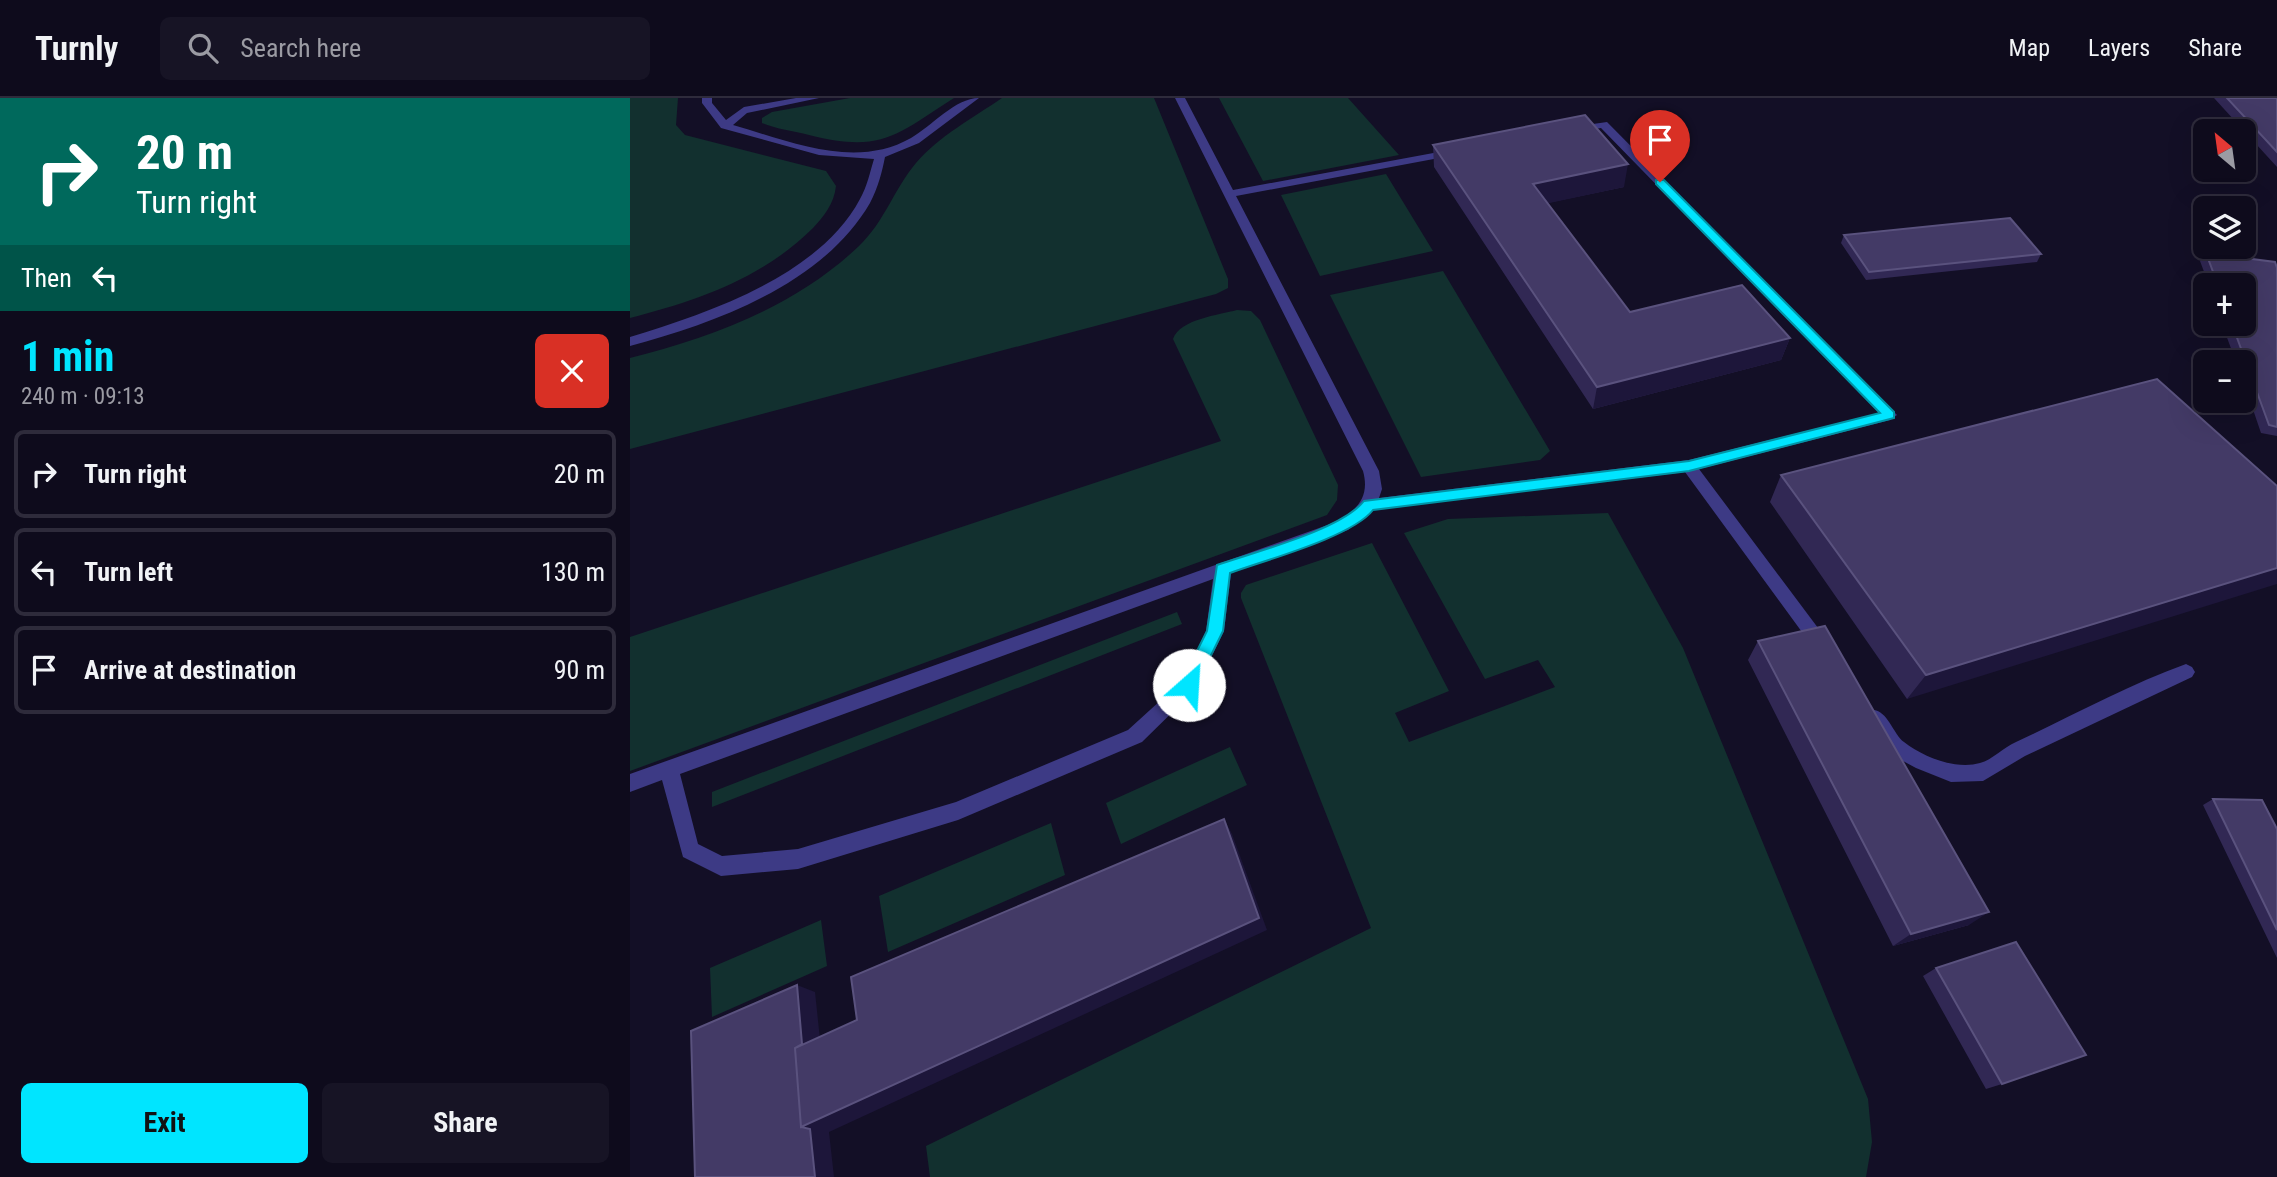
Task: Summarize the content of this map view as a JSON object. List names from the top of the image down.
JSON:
{
  "north": "top left",
  "page": {
    "header": "Turnly",
    "search": "Search here",
    "nav": ["Map", "Layers", "Share"],
    "turn": ["20 m", "Turn right"],
    "map_buttons": ["+", "−"],
    "then": "Then",
    "heading": ["1 min", "240 m · 09:13"],
    "list": [
      {
        "name": "Turn right",
        "value": "20 m"
      },
      {
        "name": "Turn left",
        "value": "130 m"
      },
      {
        "name": "Arrive at destination",
        "value": "90 m"
      }
    ],
    "buttons": ["Exit", "Share"]
  }
}
